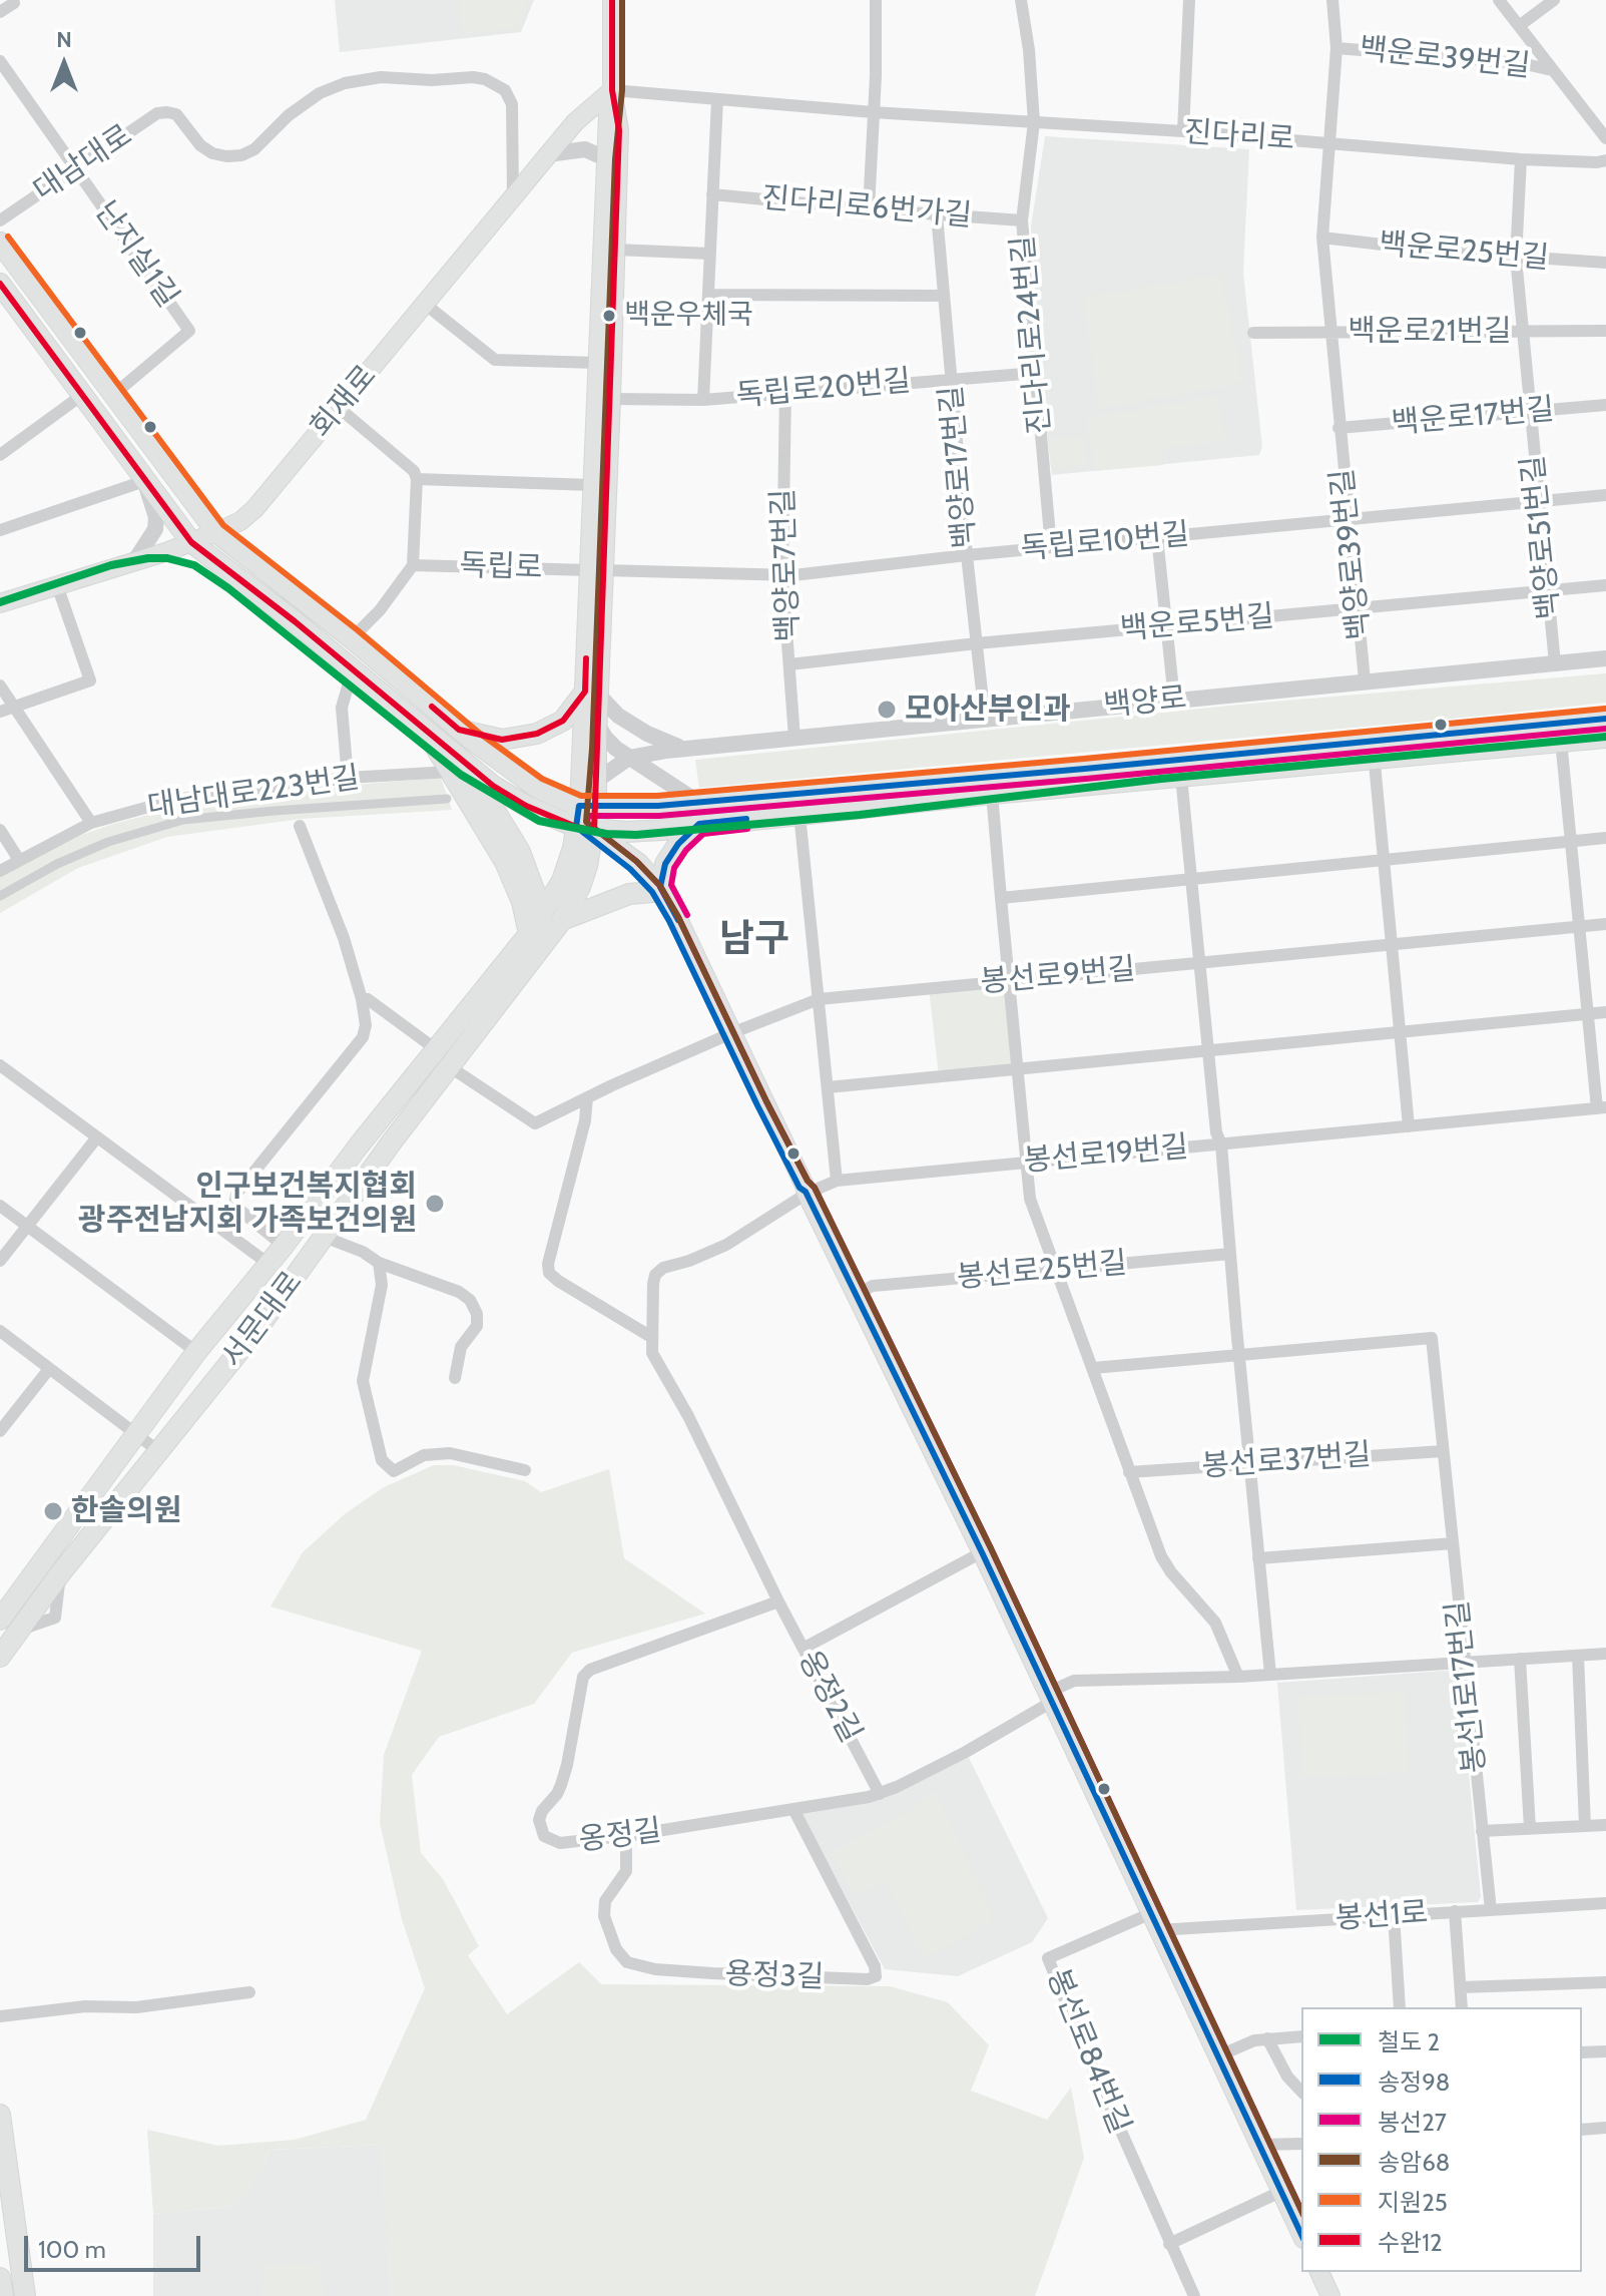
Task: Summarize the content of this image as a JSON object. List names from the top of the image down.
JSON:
{
  "streets": {
    "main road": ["회재로", "서문대로"],
    "street": [
      "백운로39번길",
      "진다리로",
      "대남대로",
      "진다리로6번가길",
      "백운로25번길",
      "난지실1길",
      "백운로21번길",
      "진다리로24번길",
      "독립로20번길",
      "백운로17번길",
      "백양로17번길",
      "백양로51번길",
      "독립로10번길",
      "백양로39번길",
      "백양로7번길",
      "독립로",
      "백운로5번길",
      "백양로",
      "대남대로223번길",
      "봉선로9번길",
      "봉선로19번길",
      "봉선로25번길",
      "봉선로37번길",
      "봉선1로17번길",
      "옹정2길",
      "옹정길",
      "봉선1로",
      "용정3길",
      "봉선로84번길"
    ]
  },
  "crossings": [
    ["백운로39번길", "백양로39번길"],
    ["진다리로", "진다리로24번길"],
    ["진다리로", "회재로"],
    ["진다리로", "백양로51번길"],
    ["진다리로", "백양로39번길"],
    ["대남대로", "난지실1길"],
    ["대남대로", "회재로"],
    ["진다리로6번가길", "진다리로24번길"],
    ["진다리로6번가길", "백양로17번길"],
    ["백운로25번길", "백양로51번길"],
    ["백운로25번길", "백양로39번길"],
    ["백운로21번길", "백양로51번길"],
    ["백운로21번길", "백양로39번길"],
    ["진다리로24번길", "독립로20번길"],
    ["진다리로24번길", "독립로10번길"],
    ["독립로20번길", "백양로17번길"],
    ["독립로20번길", "백양로7번길"],
    ["백운로17번길", "백양로51번길"],
    ["백운로17번길", "백양로39번길"],
    ["백양로17번길", "독립로10번길"],
    ["백양로17번길", "백운로5번길"],
    ["백양로17번길", "백양로"],
    ["백양로51번길", "독립로10번길"],
    ["백양로51번길", "백운로5번길"],
    ["백양로51번길", "백양로"],
    ["독립로10번길", "백양로39번길"],
    ["독립로10번길", "백양로7번길"],
    ["독립로10번길", "독립로"],
    ["백양로39번길", "백운로5번길"],
    ["백양로39번길", "백양로"],
    ["백양로7번길", "백운로5번길"],
    ["백양로7번길", "백양로"],
    ["봉선로9번길", "서문대로"],
    ["봉선로19번길", "옹정2길"],
    ["봉선로37번길", "봉선1로17번길"],
    ["봉선1로17번길", "옹정길"],
    ["봉선1로17번길", "봉선1로"],
    ["옹정2길", "옹정길"],
    ["옹정길", "용정3길"],
    ["봉선1로", "봉선로84번길"]
  ],
  "districts": ["남구"],
  "places": [
    "백운우체국",
    "모아산부인과",
    "인구보건복지협회 광주전남지회 가족보건의원",
    "한솔의원"
  ],
  "lines": [
    "transit line 송암68",
    "transit line 수완12",
    "transit line 지원25",
    "rail line 2",
    "transit line 송정98",
    "transit line 봉선27"
  ],
  "legend": [
    "철도 2",
    "송정98",
    "봉선27",
    "송암68",
    "지원25",
    "수완12"
  ],
  "scale_bar": "100 m",
  "north": "top"
}
